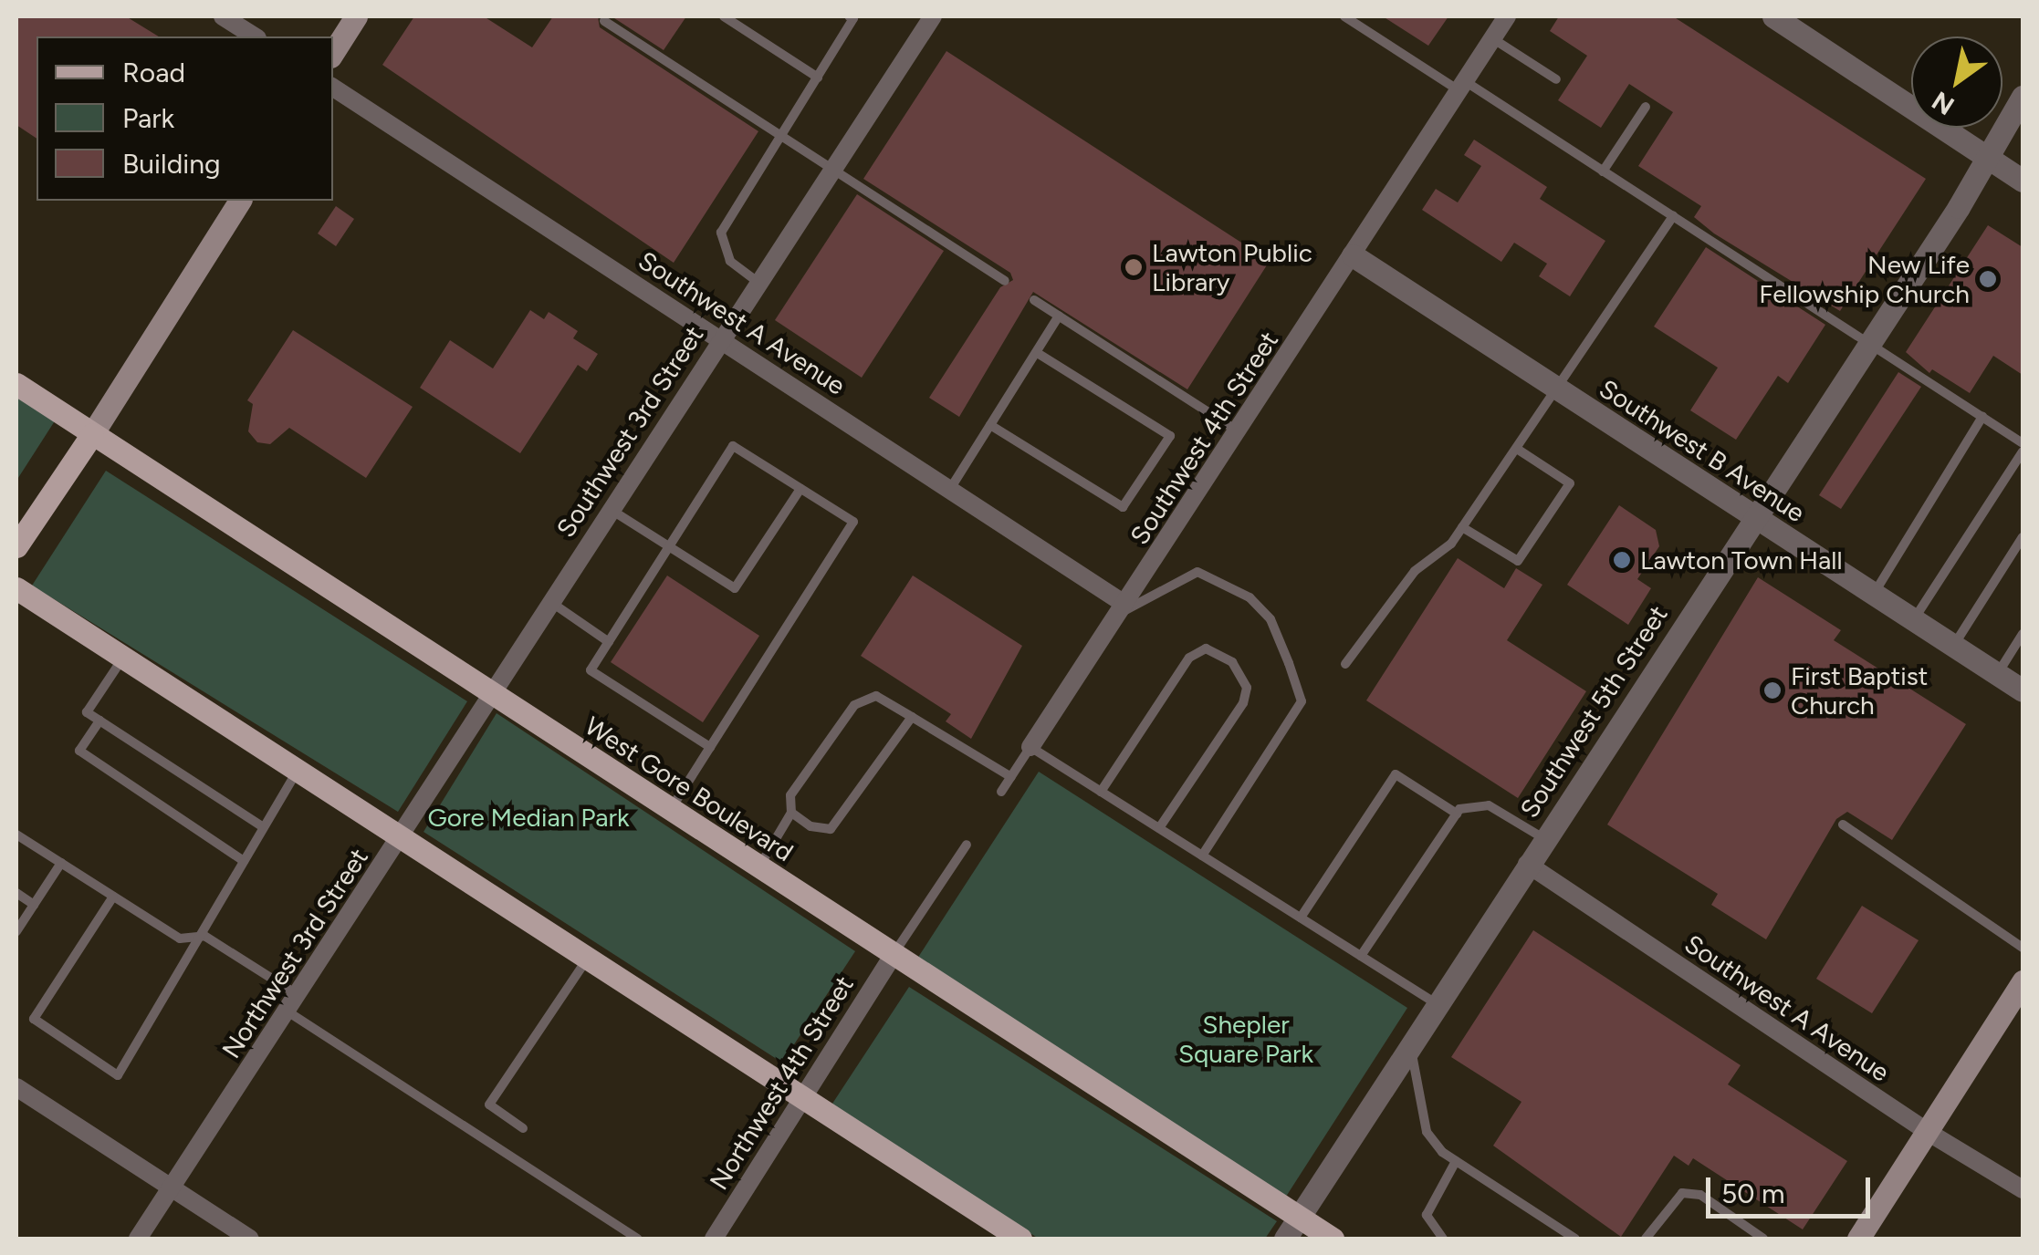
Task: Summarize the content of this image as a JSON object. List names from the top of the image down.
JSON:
{
  "streets": {
    "main road": ["West Gore Boulevard"],
    "street": [
      "Southwest A Avenue",
      "Southwest 3rd Street",
      "Southwest 4th Street",
      "Southwest B Avenue",
      "Southwest 5th Street",
      "Northwest 3rd Street",
      "Northwest 4th Street"
    ]
  },
  "crossings": [
    ["Southwest A Avenue", "Southwest 3rd Street"],
    ["Southwest A Avenue", "Southwest 4th Street"],
    ["Southwest A Avenue", "Southwest 5th Street"],
    ["Southwest 3rd Street", "West Gore Boulevard"],
    ["Southwest 3rd Street", "Northwest 3rd Street"],
    ["Southwest 4th Street", "Southwest B Avenue"],
    ["Southwest B Avenue", "Southwest 5th Street"],
    ["Southwest 5th Street", "West Gore Boulevard"],
    ["West Gore Boulevard", "Northwest 3rd Street"],
    ["West Gore Boulevard", "Northwest 4th Street"]
  ],
  "parks": ["Gore Median Park", "Shepler Square Park"],
  "places": [
    "Lawton Public Library",
    "New Life Fellowship Church",
    "Lawton Town Hall",
    "First Baptist Church"
  ],
  "legend": ["Road", "Park", "Building"],
  "scale_bar": "50 m",
  "north": "bottom left"
}
